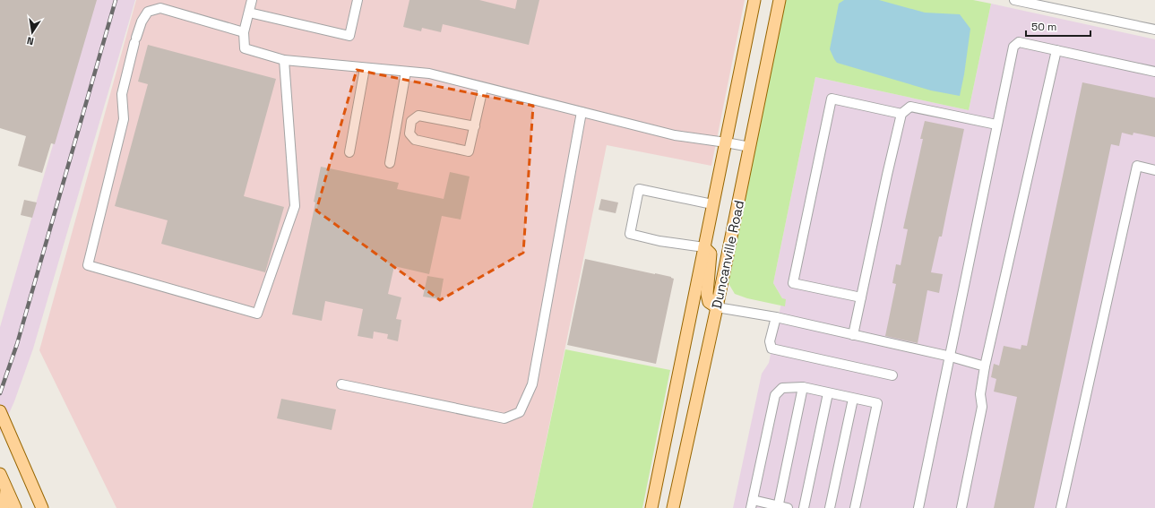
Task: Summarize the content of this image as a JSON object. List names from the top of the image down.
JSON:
{
  "streets": {
    "main road": ["Duncanville Road"]
  },
  "scale_bar": "50 m",
  "north": "bottom"
}
